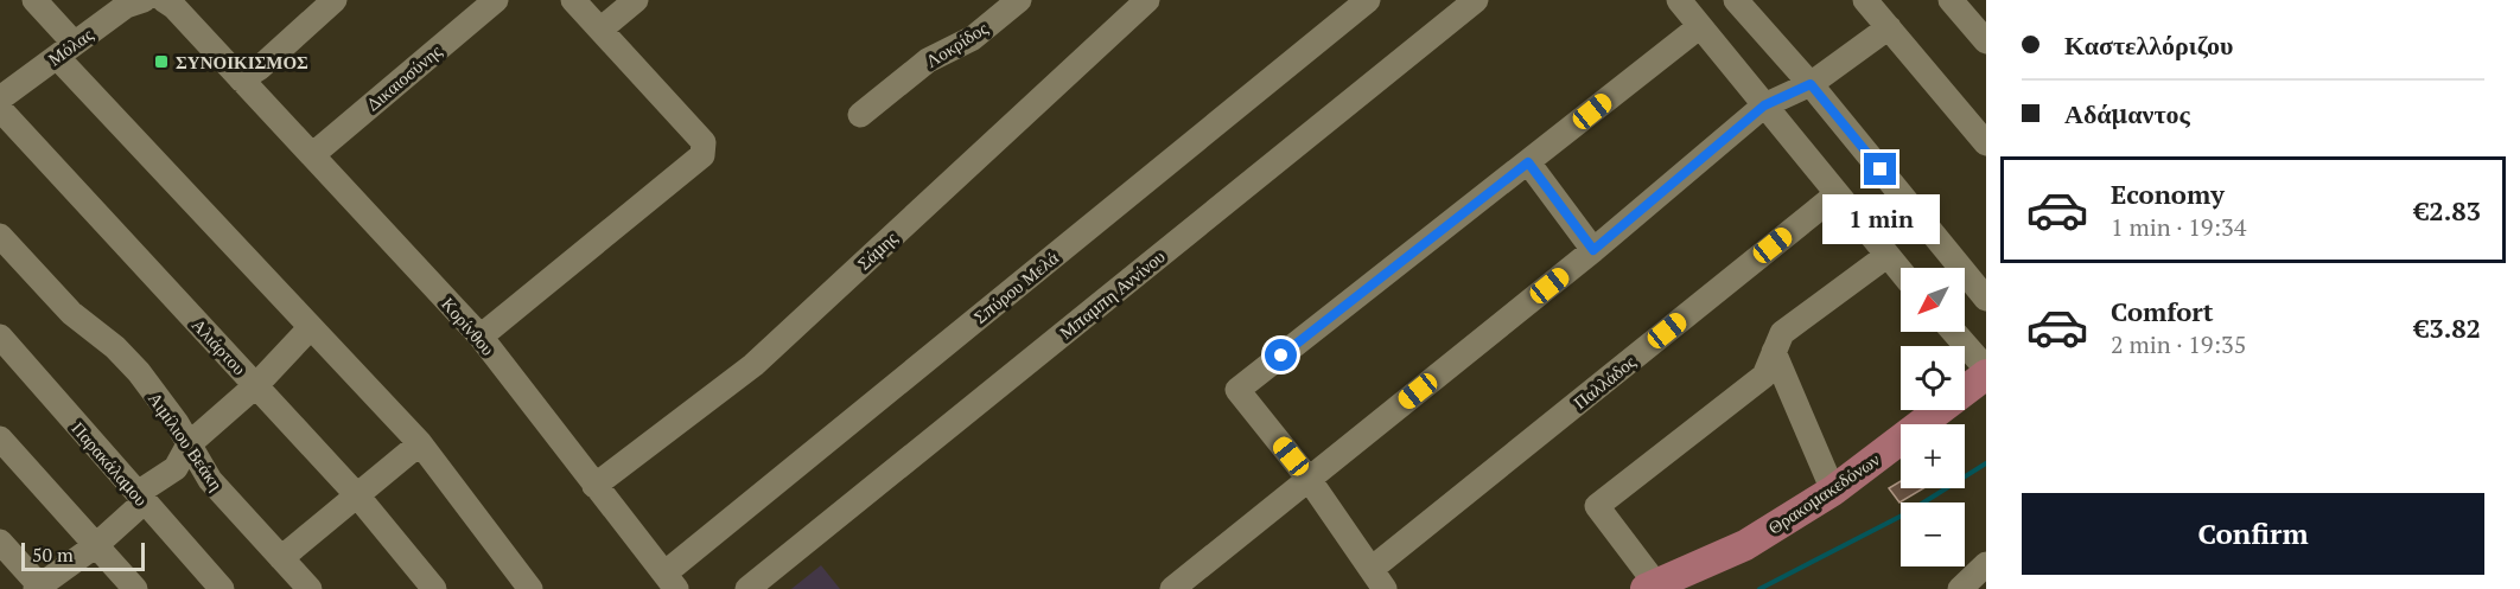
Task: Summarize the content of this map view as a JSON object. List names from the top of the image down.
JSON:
{
  "streets": {
    "main road": ["Θρακομακεδόνων"],
    "street": [
      "Λοκρίδος",
      "Μόλας",
      "Δικαιοσύνης",
      "Σάμης",
      "Σπύρου Μελά",
      "Μπαμπη Αννίνου",
      "Κορίνθου",
      "Αλιάρτου",
      "Παλλάδος",
      "Αιμίλιου Βεάκη",
      "Παρακάλαμου"
    ]
  },
  "crossings": [
    ["Δικαιοσύνης", "Κορίνθου"],
    ["Σάμης", "Κορίνθου"],
    ["Σπύρου Μελά", "Κορίνθου"]
  ],
  "places": {
    "transit": ["ΣΥΝΟΙΚΙΣΜΟΣ"]
  },
  "scale_bar": "50 m",
  "north": "bottom left",
  "page": {
    "banner": ["Καστελλόριζου", "Αδάμαντος"],
    "list": [
      {
        "name": "Economy",
        "note": "1 min · 19:34",
        "value": "€2.83"
      },
      {
        "name": "Comfort",
        "note": "2 min · 19:35",
        "value": "€3.82"
      }
    ],
    "bubble": "1 min",
    "map_buttons": ["+", "−"],
    "buttons": "Confirm",
    "scale": "50 m"
  }
}
